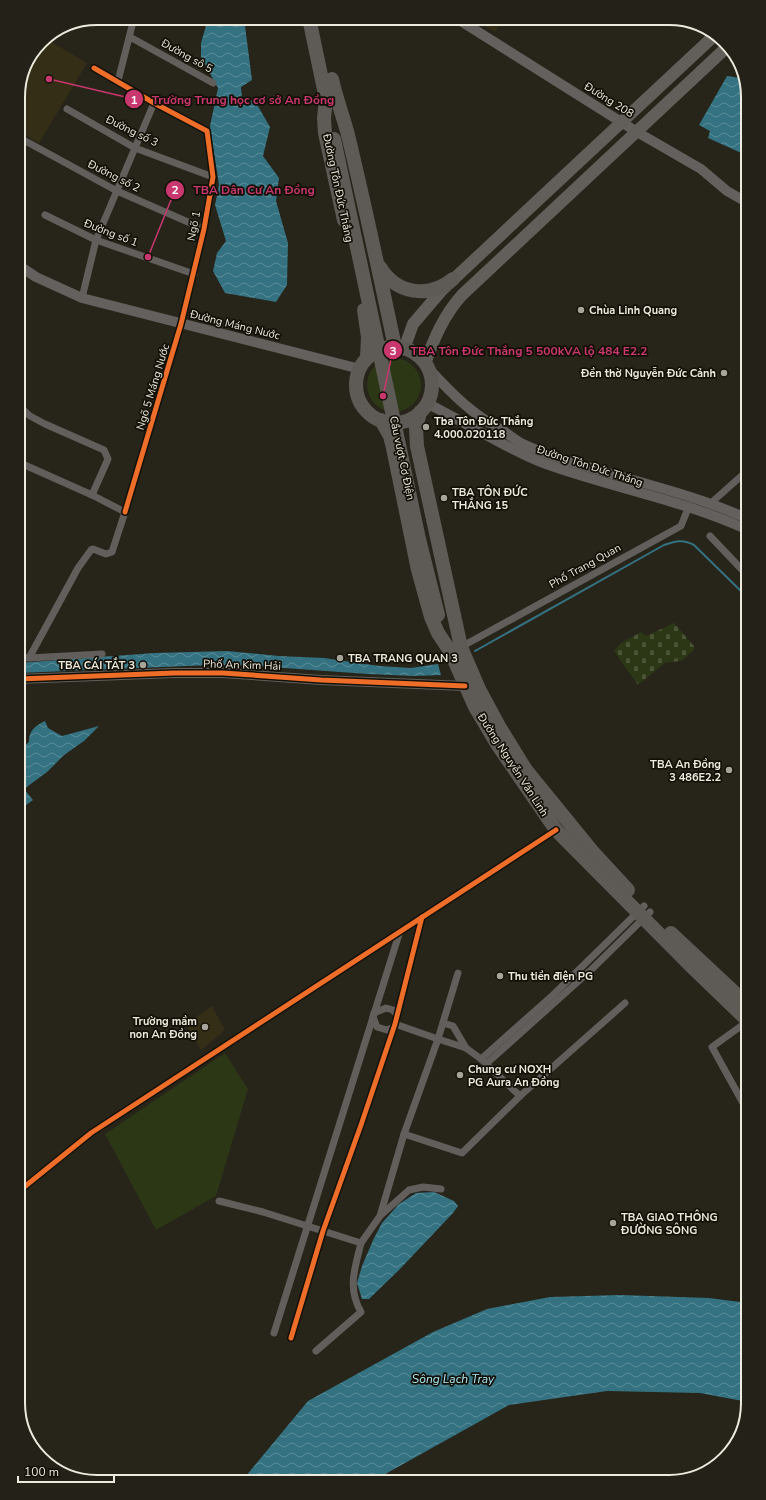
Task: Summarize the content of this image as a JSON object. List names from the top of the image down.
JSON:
{
  "streets": {
    "highway": ["Đường Tôn Đức Thắng", "Cầu vượt Cơ Điện", "Đường Nguyễn Văn Linh"],
    "main road": ["Đường 208", "Đường Máng Nước", "Phố An Kim Hải"],
    "street": [
      "Đường sô 5",
      "Đường số 3",
      "Đường số 2",
      "Ngõ 1",
      "Đường số 1",
      "Ngõ 5 Máng Nước",
      "Phố Trang Quan"
    ]
  },
  "crossings": [
    ["Đường số 3", "Ngõ 1"],
    ["Đường số 2", "Ngõ 1"],
    ["Đường Tôn Đức Thắng", "Đường Máng Nước"],
    ["Đường Tôn Đức Thắng", "Cầu vượt Cơ Điện"],
    ["Đường Tôn Đức Thắng", "Phố Trang Quan"],
    ["Đường Tôn Đức Thắng", "Đường Nguyễn Văn Linh"],
    ["Ngõ 1", "Đường số 1"],
    ["Ngõ 1", "Đường Máng Nước"],
    ["Ngõ 1", "Ngõ 5 Máng Nước"],
    ["Đường Máng Nước", "Ngõ 5 Máng Nước"],
    ["Đường Máng Nước", "Đường Nguyễn Văn Linh"],
    ["Cầu vượt Cơ Điện", "Phố Trang Quan"],
    ["Cầu vượt Cơ Điện", "Đường Nguyễn Văn Linh"],
    ["Phố Trang Quan", "Đường Nguyễn Văn Linh"],
    ["Phố An Kim Hải", "Đường Nguyễn Văn Linh"]
  ],
  "water": ["Sông Lạch Tray"],
  "places": [
    "Trường Trung học cơ sở An Đồng",
    "TBA Dân Cư An Đồng",
    "Chùa Linh Quang",
    "Đền thờ Nguyễn Đức Cảnh",
    "TBA Tôn Đức Thắng 5 500kVA lộ 484 E2.2",
    "Tba Tôn Đức Thắng 4.000.020118",
    "TBA TÔN ĐỨC THẮNG 15",
    "TBA TRANG QUAN 3",
    "TBA CÁI TẮT 3",
    "TBA An Đồng 3 486E2.2",
    "Thu tiền điện PG",
    "Trường mầm non An Đồng",
    "Chung cư NOXH PG Aura An Đồng",
    "TBA GIAO THÔNG ĐƯỜNG SÔNG"
  ],
  "scale_bar": "100 m"
}
